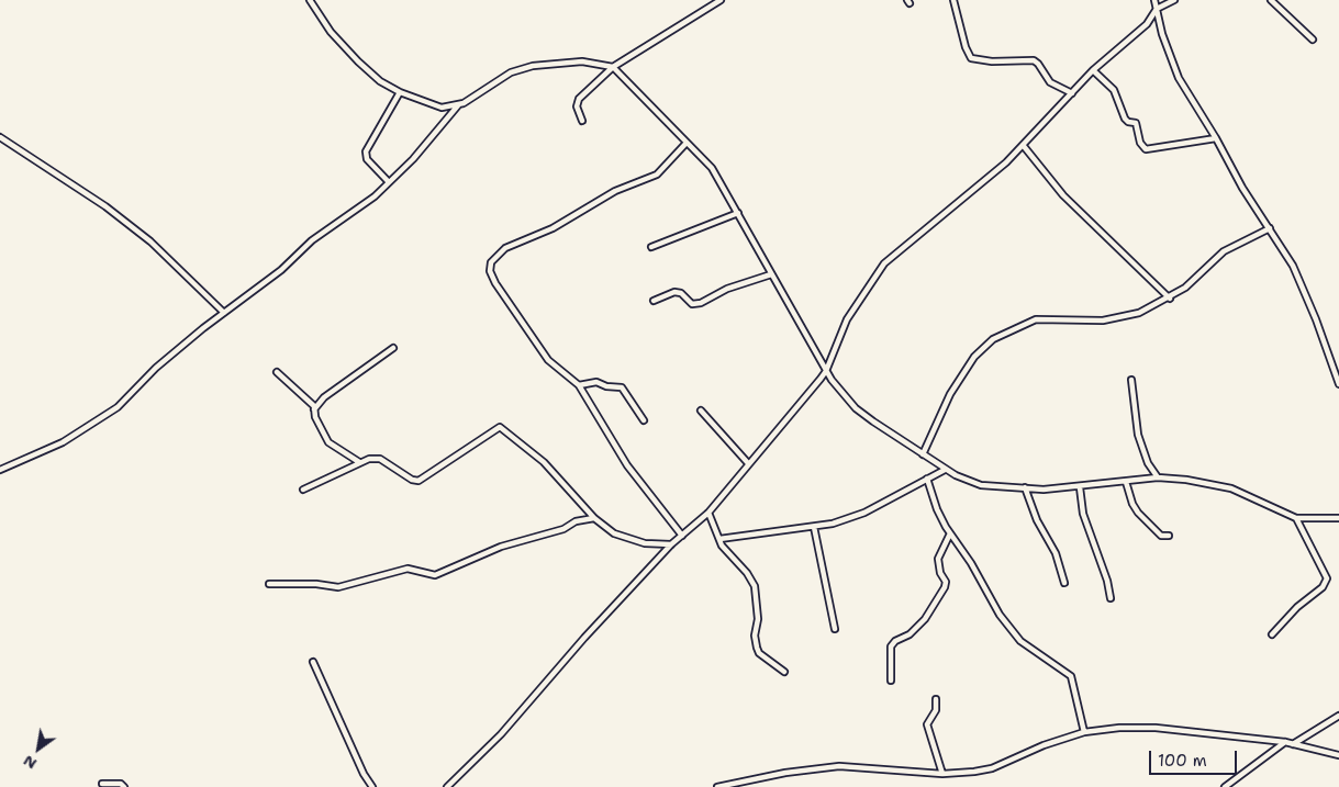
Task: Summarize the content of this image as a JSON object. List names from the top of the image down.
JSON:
{
  "scale_bar": "100 m",
  "north": "bottom left"
}
